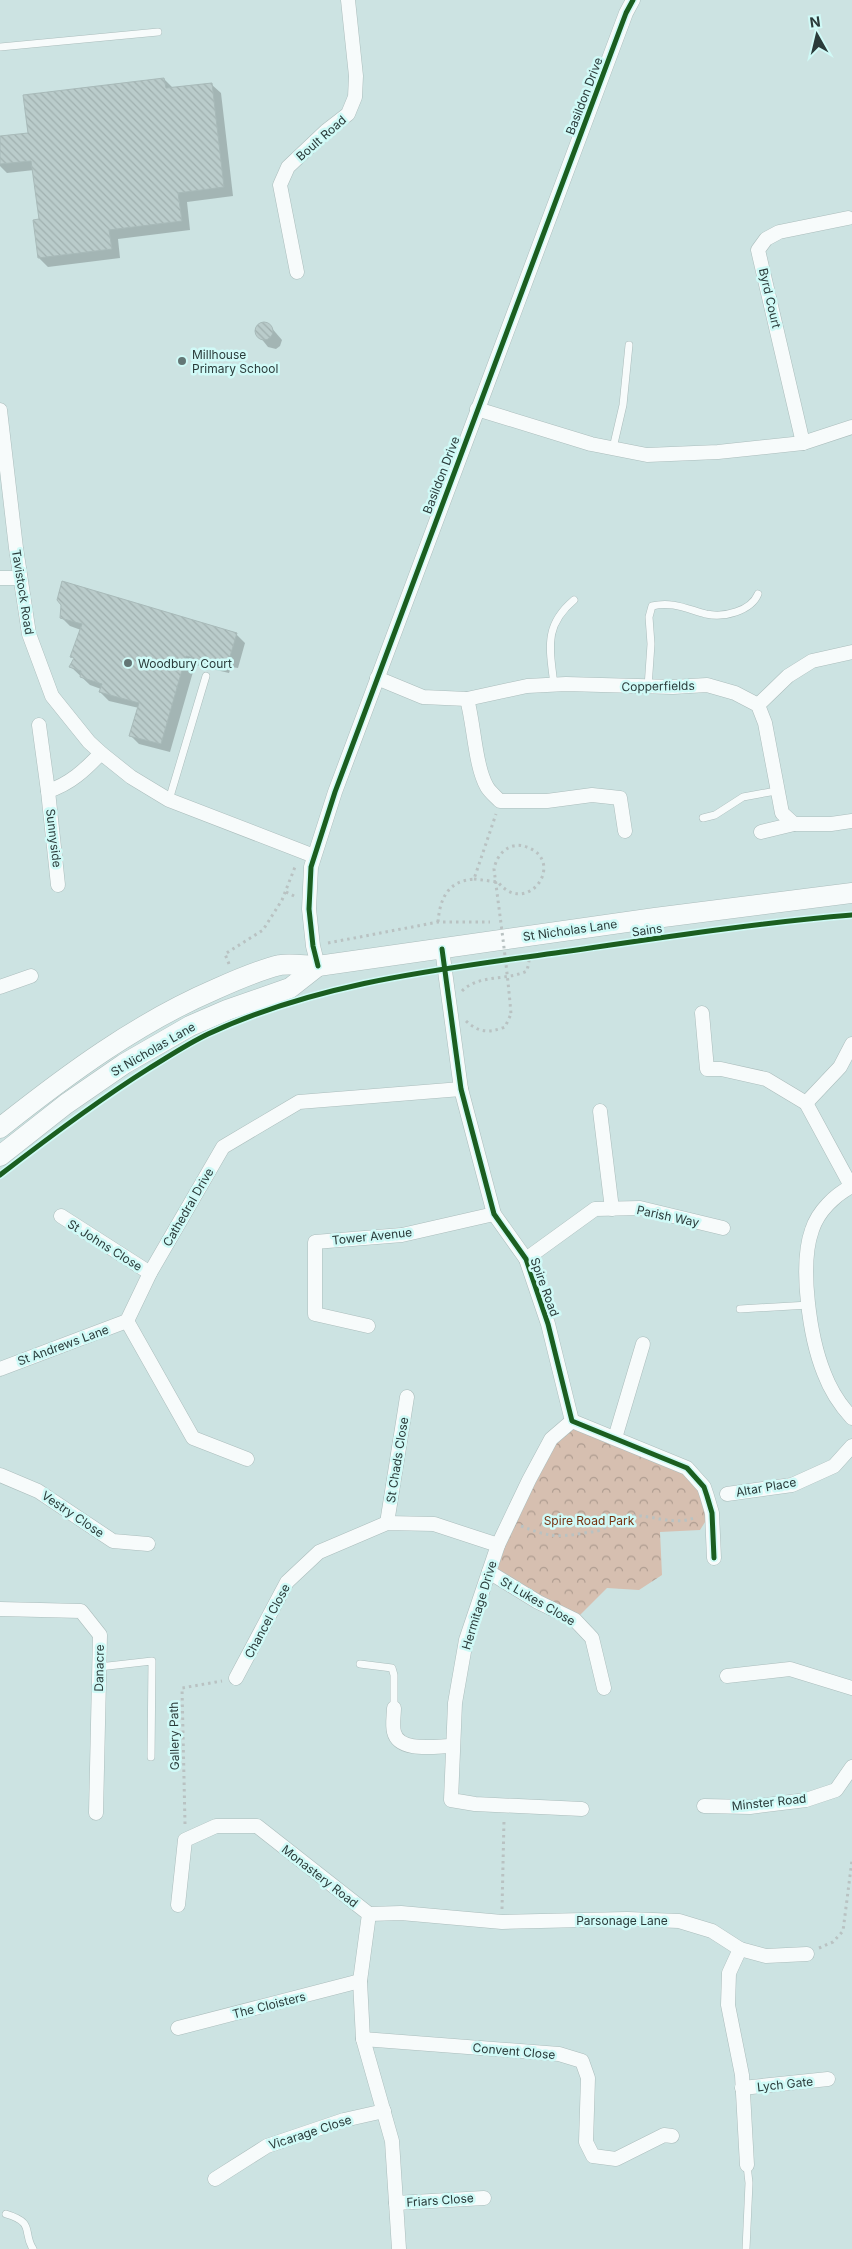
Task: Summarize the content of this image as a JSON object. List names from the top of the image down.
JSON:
{
  "streets": {
    "main road": ["St Nicholas Lane"],
    "street": [
      "Basildon Drive",
      "Boult Road",
      "Byrd Court",
      "Tavistock Road",
      "Copperfields",
      "Sunnyside",
      "Cathedral Drive",
      "Parish Way",
      "Tower Avenue",
      "St Johns Close",
      "Spire Road",
      "St Andrews Lane",
      "St Chads Close",
      "Altar Place",
      "Vestry Close",
      "St Lukes Close",
      "Hermitage Drive",
      "Chancel Close",
      "Danacre",
      "Minster Road",
      "Monastery Road",
      "Parsonage Lane",
      "The Cloisters",
      "Convent Close",
      "Lych Gate",
      "Vicarage Close",
      "Friars Close"
    ],
    "path": ["Gallery Path"],
    "cycle path": ["Sains"]
  },
  "crossings": [
    ["Basildon Drive", "Tavistock Road"],
    ["Basildon Drive", "Copperfields"],
    ["Basildon Drive", "St Nicholas Lane"],
    ["Tavistock Road", "Sunnyside"],
    ["St Nicholas Lane", "Spire Road"],
    ["Cathedral Drive", "St Johns Close"],
    ["Cathedral Drive", "Spire Road"],
    ["Cathedral Drive", "St Andrews Lane"],
    ["Parish Way", "Spire Road"],
    ["Tower Avenue", "Spire Road"],
    ["Spire Road", "Hermitage Drive"],
    ["St Chads Close", "Chancel Close"],
    ["St Lukes Close", "Hermitage Drive"],
    ["Hermitage Drive", "Chancel Close"],
    ["Chancel Close", "Gallery Path"],
    ["Gallery Path", "Monastery Road"],
    ["Monastery Road", "Parsonage Lane"],
    ["Monastery Road", "The Cloisters"],
    ["Monastery Road", "Convent Close"],
    ["Monastery Road", "Vicarage Close"],
    ["Monastery Road", "Friars Close"]
  ],
  "parks": ["Spire Road Park"],
  "places": ["Millhouse Primary School", "Woodbury Court"],
  "north": "top"
}
